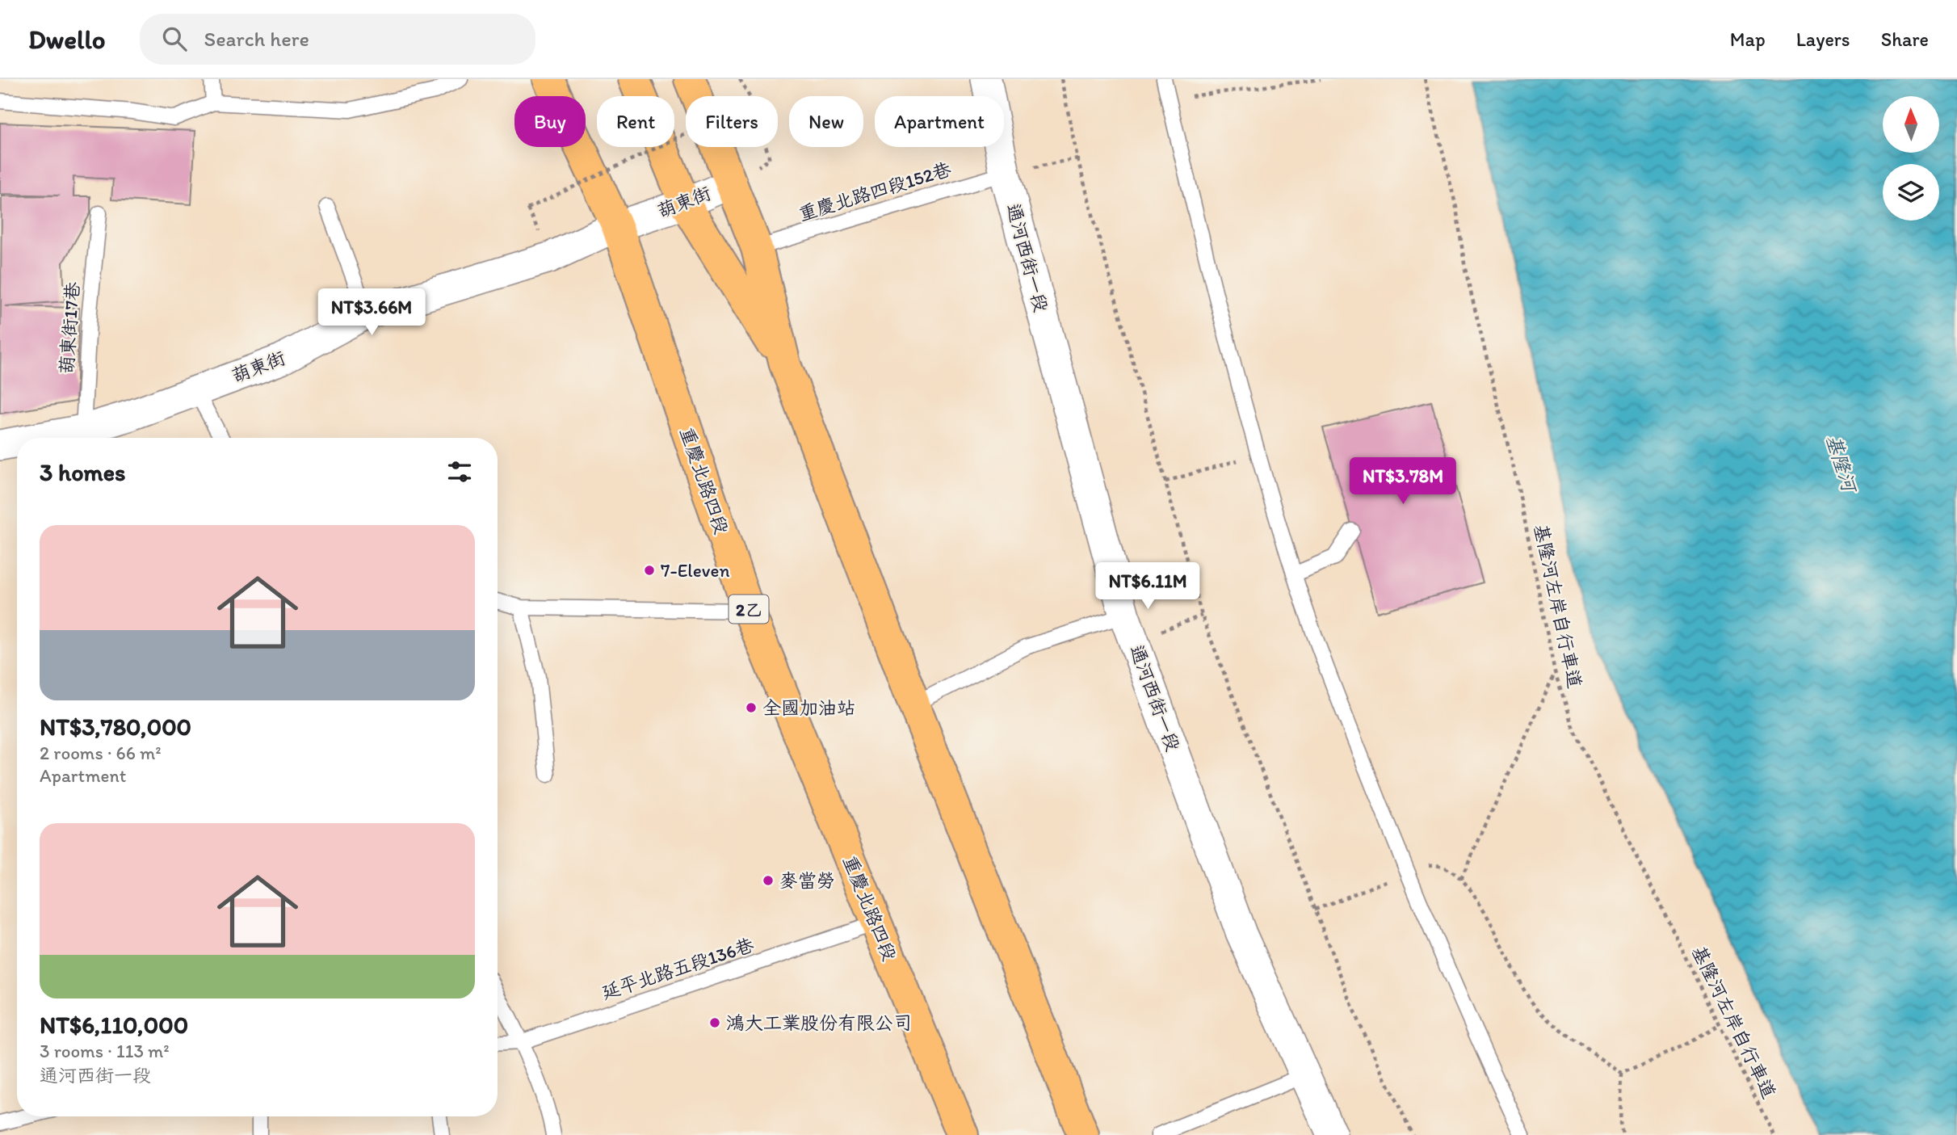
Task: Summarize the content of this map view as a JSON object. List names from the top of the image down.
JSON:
{
  "streets": {
    "main road": ["重慶北路四段", "2乙"],
    "street": ["葫東街", "通河西街一段"],
    "lane": ["重慶北路四段152巷", "葫東街17巷", "延平北路五段136巷"],
    "path": ["基隆河左岸自行車道"]
  },
  "crossings": [
    ["重慶北路四段152巷", "通河西街一段"],
    ["葫東街", "葫東街17巷"],
    ["葫東街", "重慶北路四段"],
    ["重慶北路四段", "延平北路五段136巷"]
  ],
  "water": ["基隆河"],
  "places": [
    "7-Eleven",
    "全國加油站",
    "麥當勞",
    "鴻大工業股份有限公司"
  ],
  "north": "top",
  "page": {
    "header": "Dwello",
    "search": "Search here",
    "nav": ["Map", "Layers", "Share"],
    "chip": [
      "Buy",
      "Rent",
      "Filters",
      "New",
      "Apartment"
    ],
    "price": ["NT$3.66M", "NT$3.78M", "NT$6.11M"],
    "heading": "3 homes",
    "list": [
      {
        "name": "NT$3,780,000",
        "note": "2 rooms · 66 m² · Apartment"
      },
      {
        "name": "NT$6,110,000",
        "note": "3 rooms · 113 m² · 通河西街一段"
      }
    ]
  }
}
